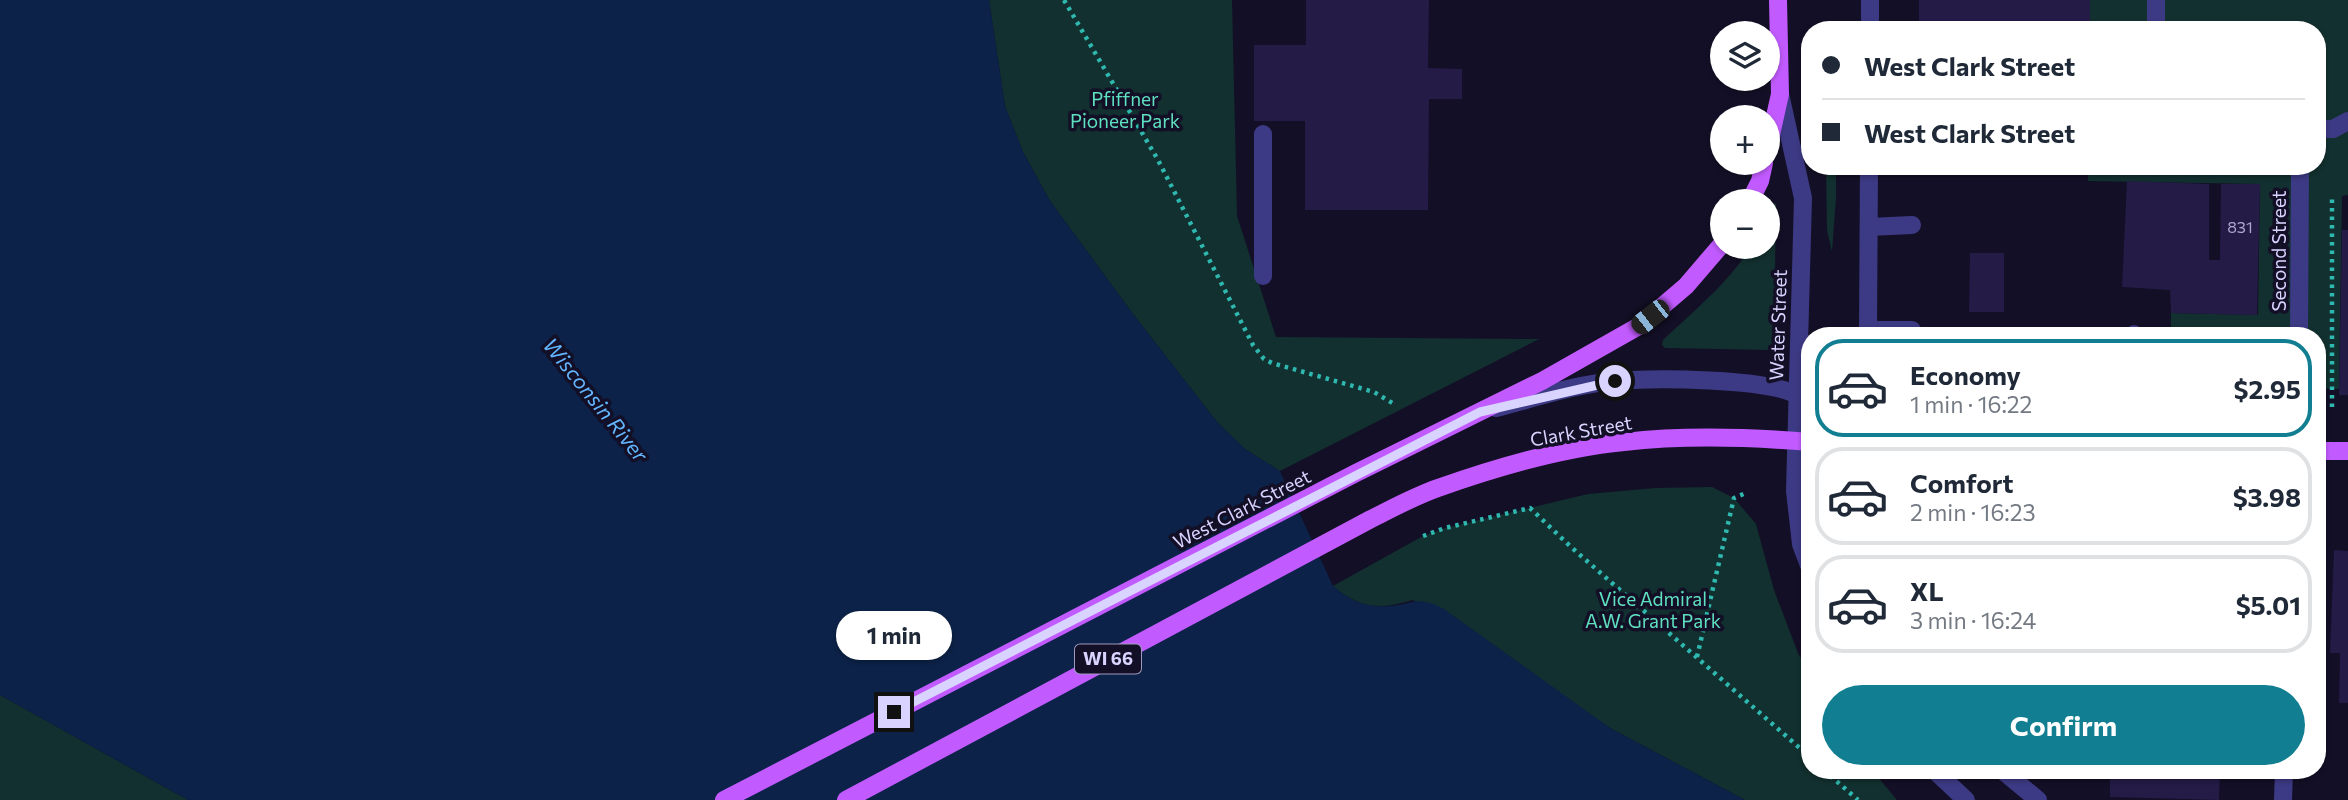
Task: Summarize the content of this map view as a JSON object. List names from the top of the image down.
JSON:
{
  "streets": {
    "main road": [
      "Water Street",
      "Clark Street",
      "West Clark Street",
      "WI 66"
    ],
    "street": ["Second Street"]
  },
  "crossings": [
    ["West Clark Street", "WI 66"]
  ],
  "water": ["Wisconsin River"],
  "parks": ["Pfiffner Pioneer Park", "Vice Admiral A.W. Grant Park"],
  "house_numbers": ["831"],
  "page": {
    "map_buttons": ["+", "−"],
    "banner": ["West Clark Street", "West Clark Street"],
    "list": [
      {
        "name": "Economy",
        "note": "1 min · 16:22",
        "value": "$2.95"
      },
      {
        "name": "Comfort",
        "note": "2 min · 16:23",
        "value": "$3.98"
      },
      {
        "name": "XL",
        "note": "3 min · 16:24",
        "value": "$5.01"
      }
    ],
    "bubble": "1 min",
    "buttons": "Confirm"
  }
}
